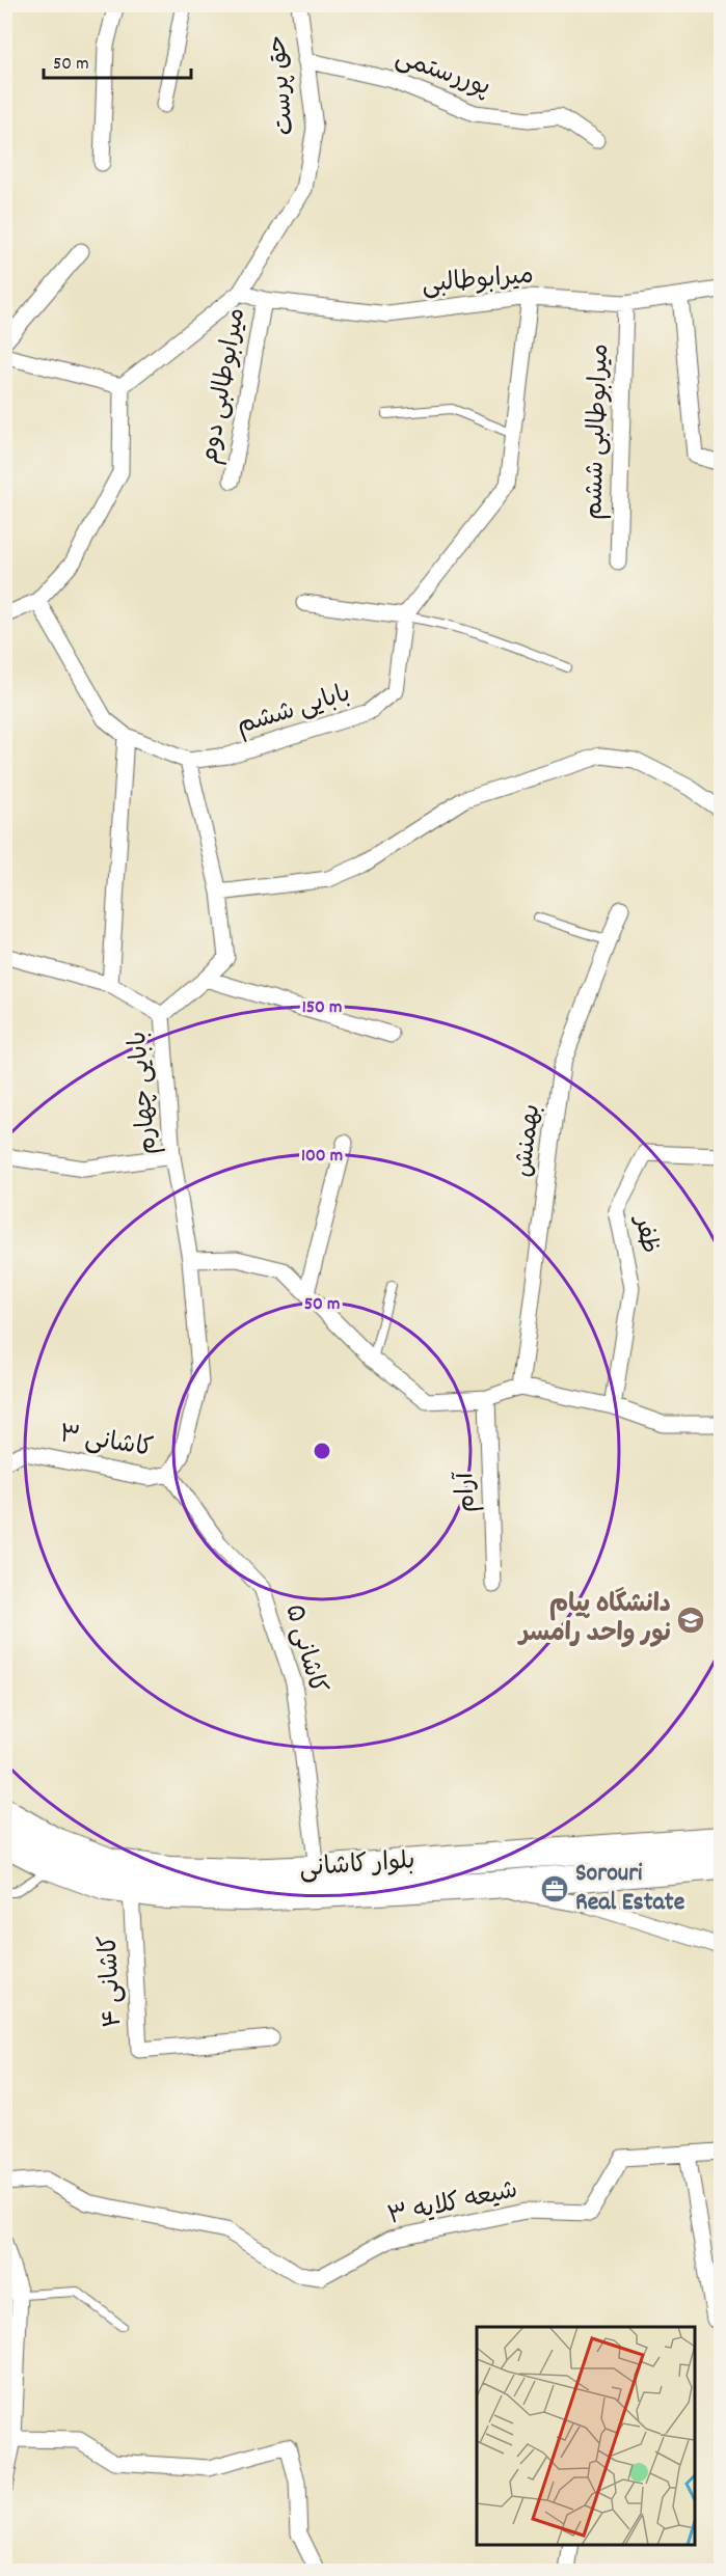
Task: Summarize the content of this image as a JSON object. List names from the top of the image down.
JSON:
{
  "streets": {
    "main road": ["بلوار کاشانی"],
    "street": [
      "پوررستمی",
      "حق پرست",
      "میرابوطالبی",
      "میرابوطالبی دوم",
      "میرابوطالبی ششم",
      "بابایی ششم",
      "بابایی چهارم",
      "بهمنش",
      "ظفر",
      "کاشانی ۳",
      "آرام",
      "کاشانی ۵",
      "کاشانی ۴",
      "شیعه کلایه ۳"
    ]
  },
  "crossings": [
    ["پوررستمی", "حق پرست"],
    ["حق پرست", "میرابوطالبی"],
    ["میرابوطالبی", "میرابوطالبی دوم"],
    ["میرابوطالبی", "میرابوطالبی ششم"],
    ["بابایی چهارم", "کاشانی ۳"],
    ["کاشانی ۳", "کاشانی ۵"],
    ["کاشانی ۵", "بلوار کاشانی"],
    ["بلوار کاشانی", "کاشانی ۴"]
  ],
  "places": {
    "school or university": ["دانشگاه پیام نور واحد رامسر"],
    "office": ["Sorouri Real Estate"]
  },
  "scale_bar": "50 m",
  "rings": ["150 m", "100 m", "50 m"]
}
